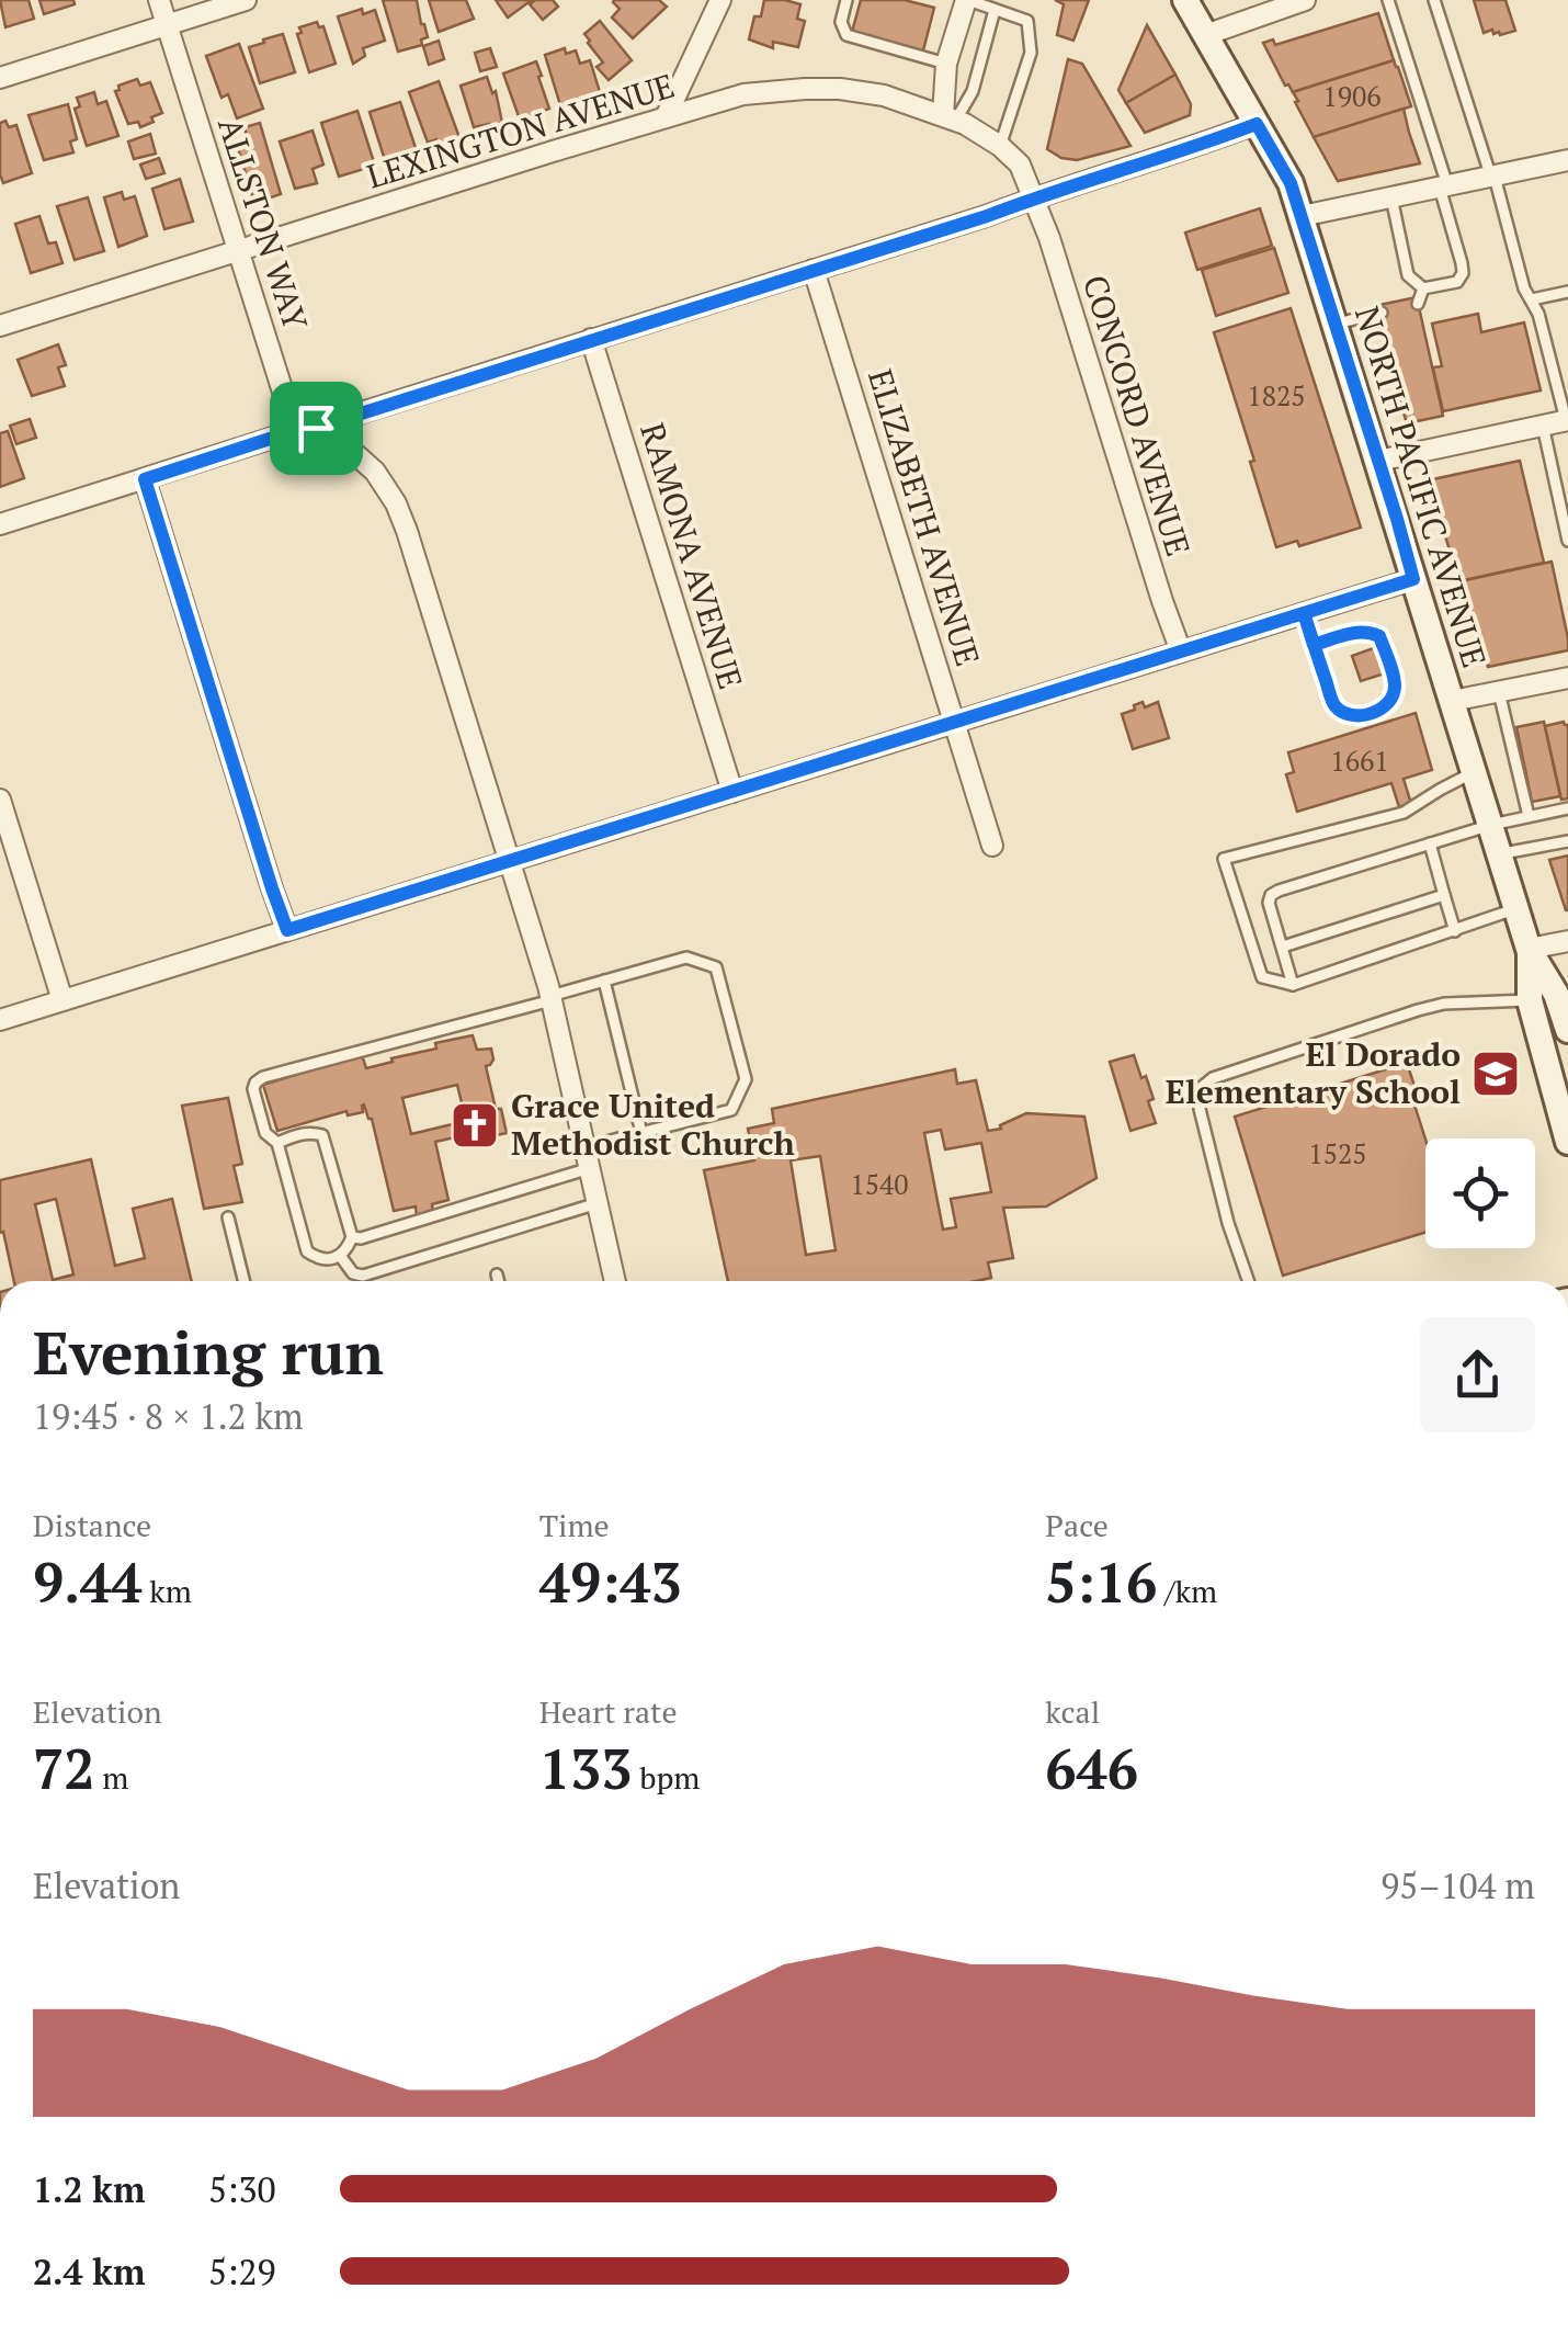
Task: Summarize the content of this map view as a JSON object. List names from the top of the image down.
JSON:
{
  "streets": {
    "street": [
      "LEXINGTON AVENUE",
      "ALLSTON WAY",
      "CONCORD AVENUE",
      "NORTH PACIFIC AVENUE",
      "ELIZABETH AVENUE",
      "RAMONA AVENUE"
    ]
  },
  "crossings": [
    ["LEXINGTON AVENUE", "ALLSTON WAY"],
    ["LEXINGTON AVENUE", "CONCORD AVENUE"]
  ],
  "places": {
    "school or university": ["El Dorado Elementary School"],
    "church": ["Grace United Methodist Church"]
  },
  "house_numbers": [
    "1906",
    "1825",
    "1661",
    "1525",
    "1540"
  ],
  "page": {
    "heading": ["Evening run", "19:45 · 8 × 1.2 km"],
    "stats": [
      ["Distance", "9.44 km"],
      ["Time", "49:43"],
      ["Pace", "5:16 /km"],
      ["Elevation", "72 m"],
      ["Heart rate", "133 bpm"],
      ["kcal", "646"]
    ],
    "chart": ["Elevation", "95–104 m"],
    "list": [
      {
        "name": "1.2 km",
        "note": "5:30"
      },
      {
        "name": "2.4 km",
        "note": "5:29"
      }
    ]
  }
}
